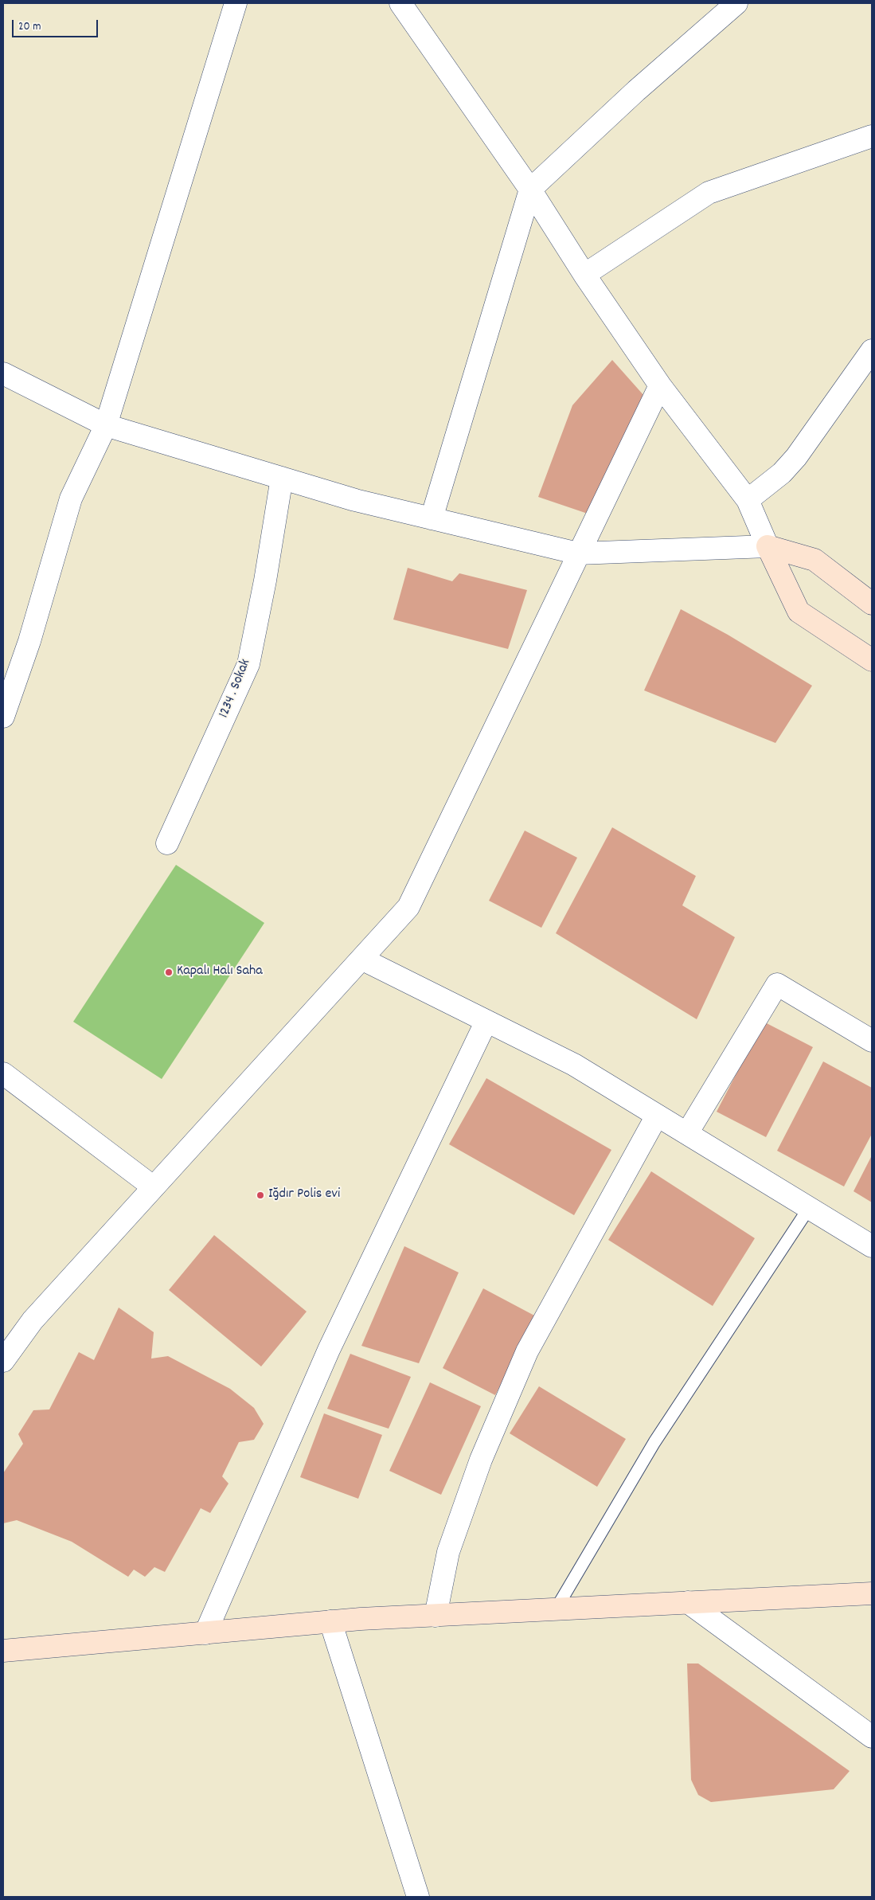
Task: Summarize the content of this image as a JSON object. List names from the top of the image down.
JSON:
{
  "streets": {
    "street": ["1234 . Sokak"]
  },
  "places": ["Kapalı Halı Saha", "Iğdır Polis evi"],
  "scale_bar": "20 m"
}
